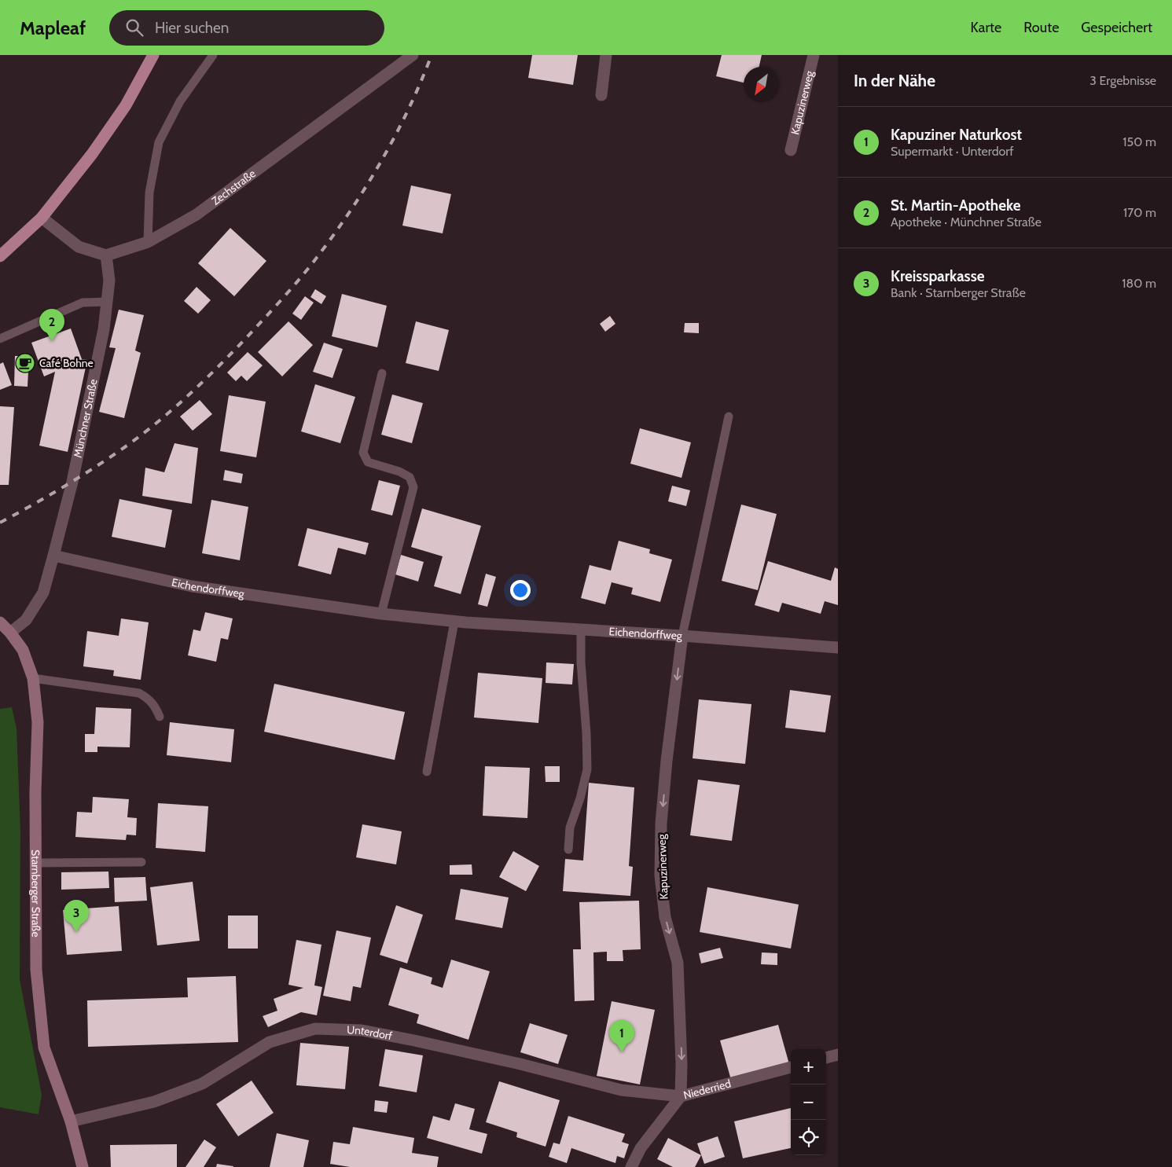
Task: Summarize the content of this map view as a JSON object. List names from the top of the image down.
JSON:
{
  "streets": {
    "main road": ["Starnberger Straße"],
    "street": [
      "Kapuzinerweg",
      "Zechstraße",
      "Münchner Straße",
      "Eichendorffweg",
      "Unterdorf",
      "Niederried"
    ]
  },
  "crossings": [
    ["Kapuzinerweg", "Eichendorffweg"],
    ["Kapuzinerweg", "Unterdorf"],
    ["Kapuzinerweg", "Niederried"],
    ["Zechstraße", "Münchner Straße"],
    ["Münchner Straße", "Eichendorffweg"],
    ["Starnberger Straße", "Unterdorf"],
    ["Unterdorf", "Niederried"]
  ],
  "one_way": ["Kapuzinerweg"],
  "places": {
    "cafe": ["Café Bohne"]
  },
  "north": "bottom left",
  "page": {
    "header": "Mapleaf",
    "search": "Hier suchen",
    "nav": ["Karte", "Route", "Gespeichert"],
    "heading": ["In der Nähe", "3 Ergebnisse"],
    "list": [
      {
        "mark": "1",
        "name": "Kapuziner Naturkost",
        "note": "Supermarkt · Unterdorf",
        "value": "150 m"
      },
      {
        "mark": "2",
        "name": "St. Martin-Apotheke",
        "note": "Apotheke · Münchner Straße",
        "value": "170 m"
      },
      {
        "mark": "3",
        "name": "Kreissparkasse",
        "note": "Bank · Starnberger Straße",
        "value": "180 m"
      }
    ],
    "pins": ["2", "3", "1"],
    "map_buttons": ["+", "−"]
  }
}
